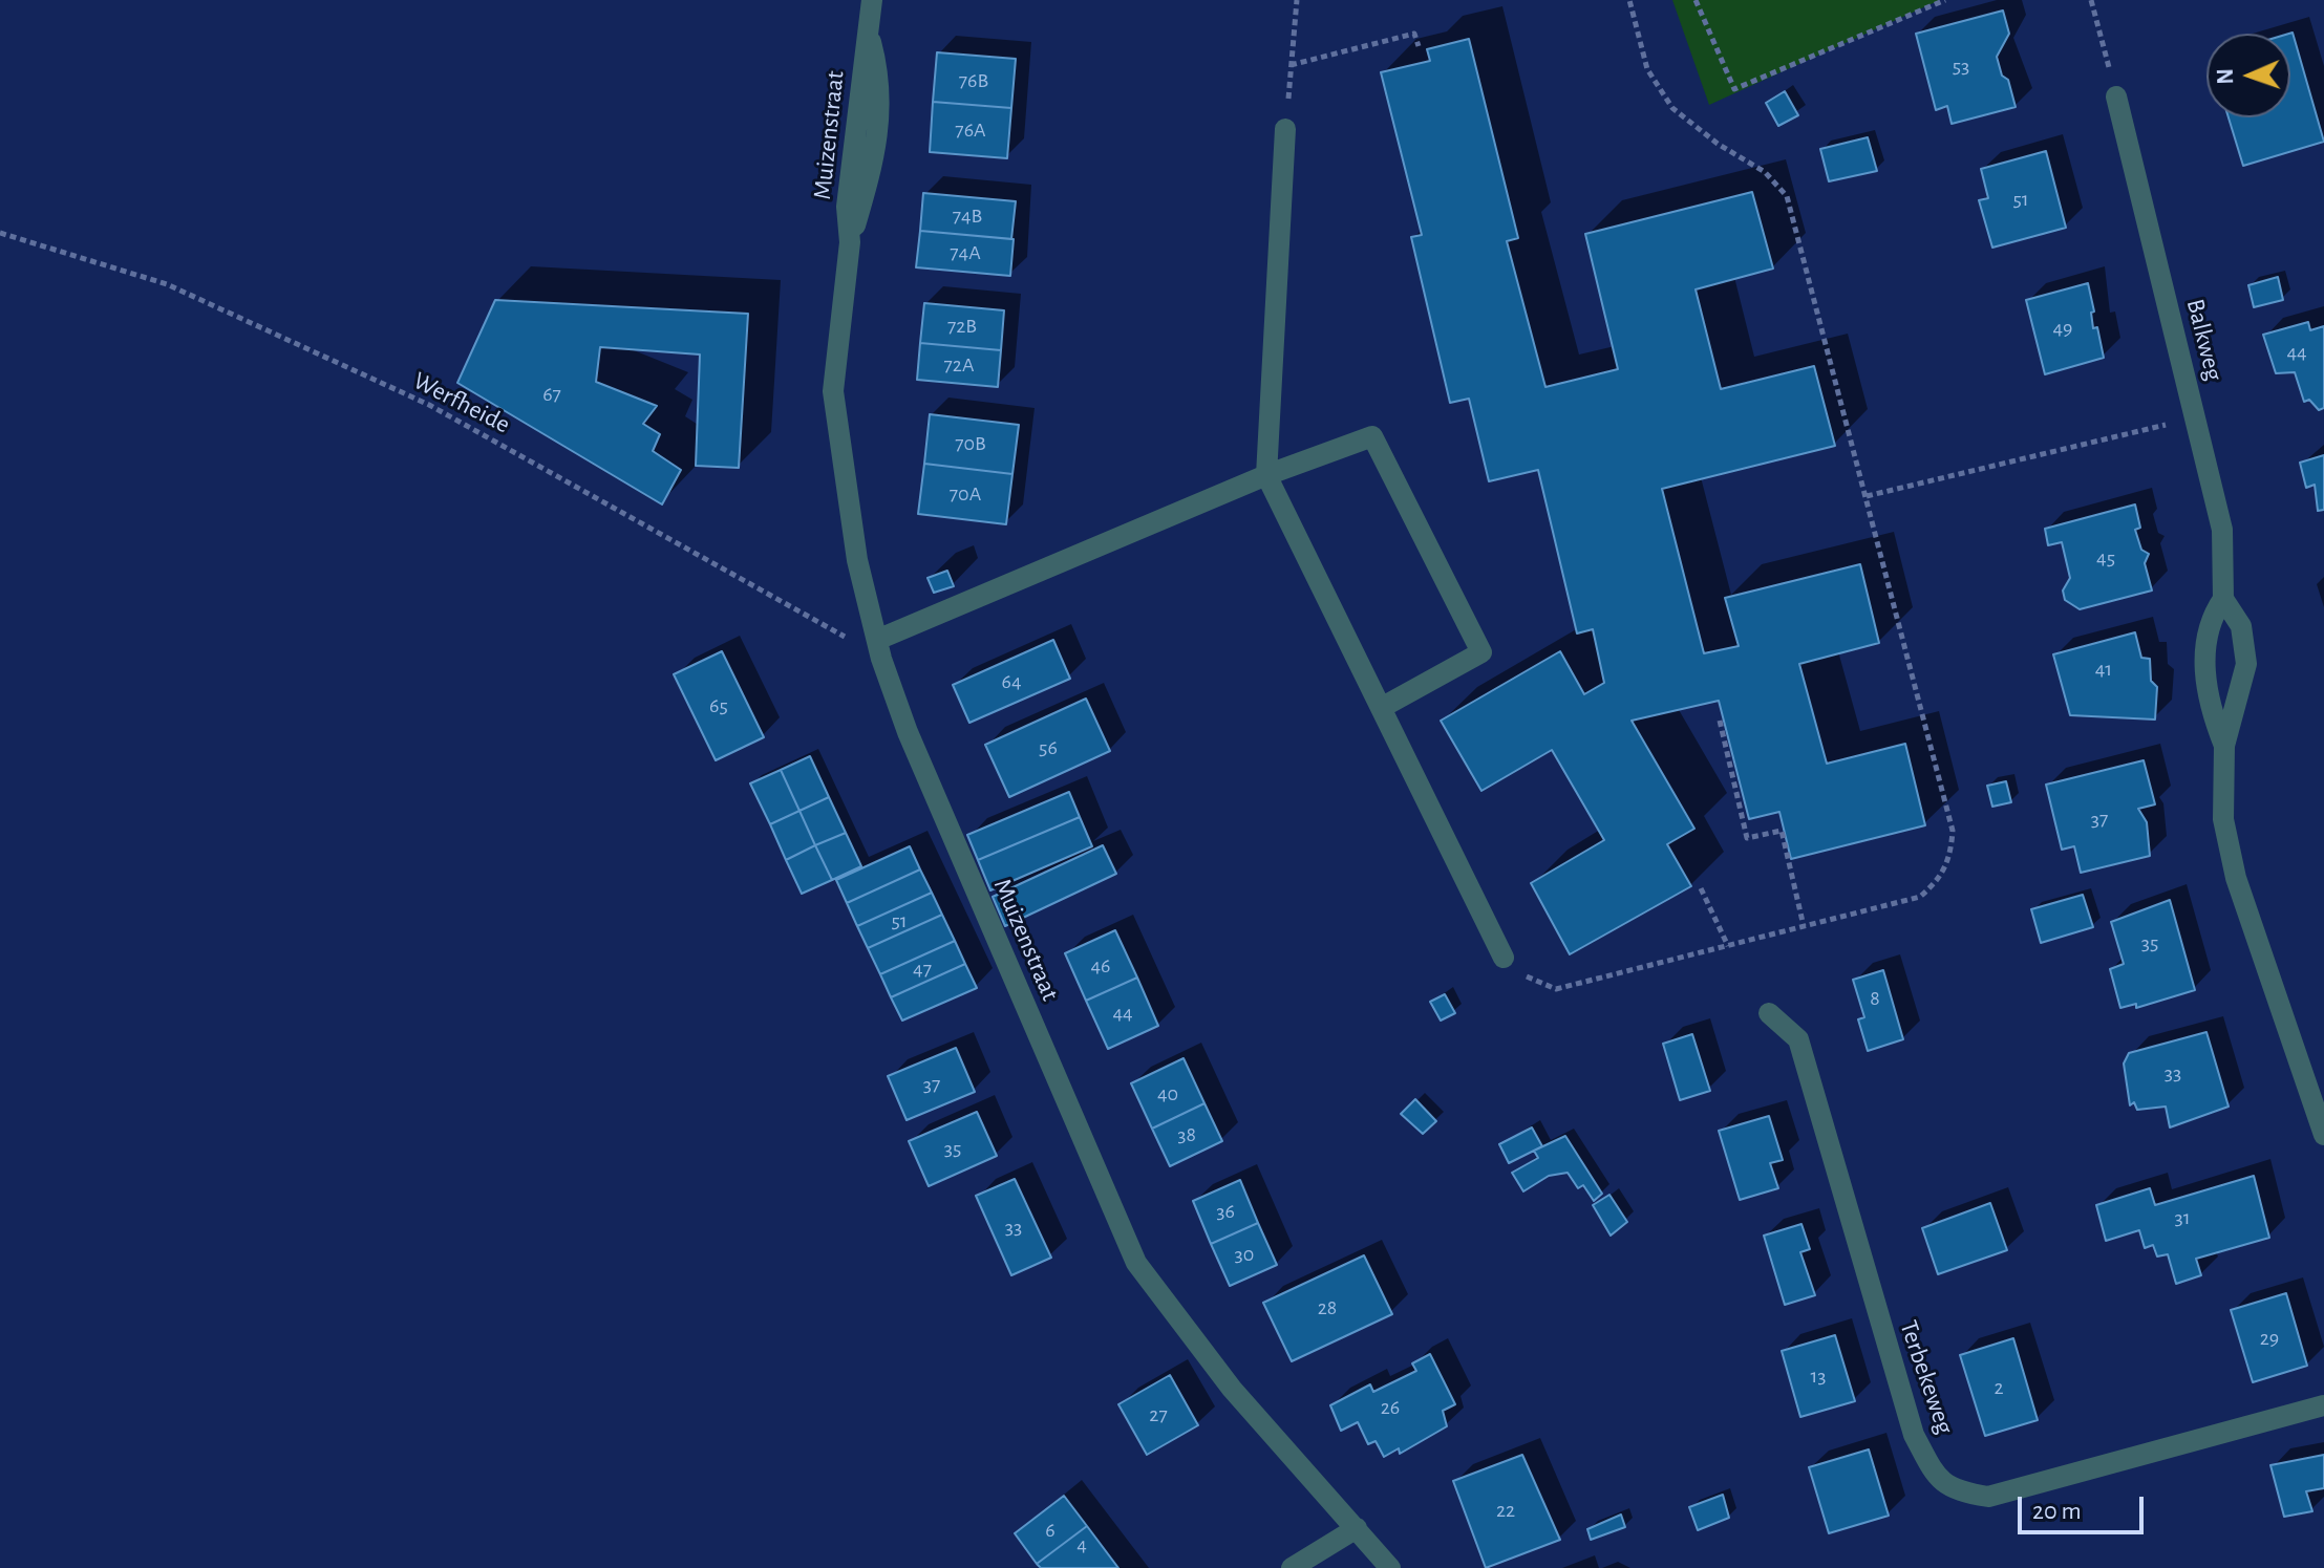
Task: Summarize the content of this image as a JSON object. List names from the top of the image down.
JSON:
{
  "streets": {
    "street": ["Muizenstraat", "Balkweg", "Terbekeweg"],
    "path": ["Werfheide"]
  },
  "crossings": [
    ["Muizenstraat", "Werfheide"]
  ],
  "house_numbers": [
    "53",
    "76B",
    "76A",
    "51",
    "74B",
    "74A",
    "72B",
    "49",
    "44",
    "72A",
    "67",
    "70B",
    "70A",
    "45",
    "41",
    "64",
    "65",
    "56",
    "37",
    "51",
    "35",
    "46",
    "47",
    "8",
    "44",
    "33",
    "37",
    "40",
    "38",
    "35",
    "36",
    "31",
    "33",
    "30",
    "28",
    "29",
    "13",
    "2",
    "26",
    "27",
    "22",
    "6",
    "4"
  ],
  "scale_bar": "20 m",
  "north": "left"
}
